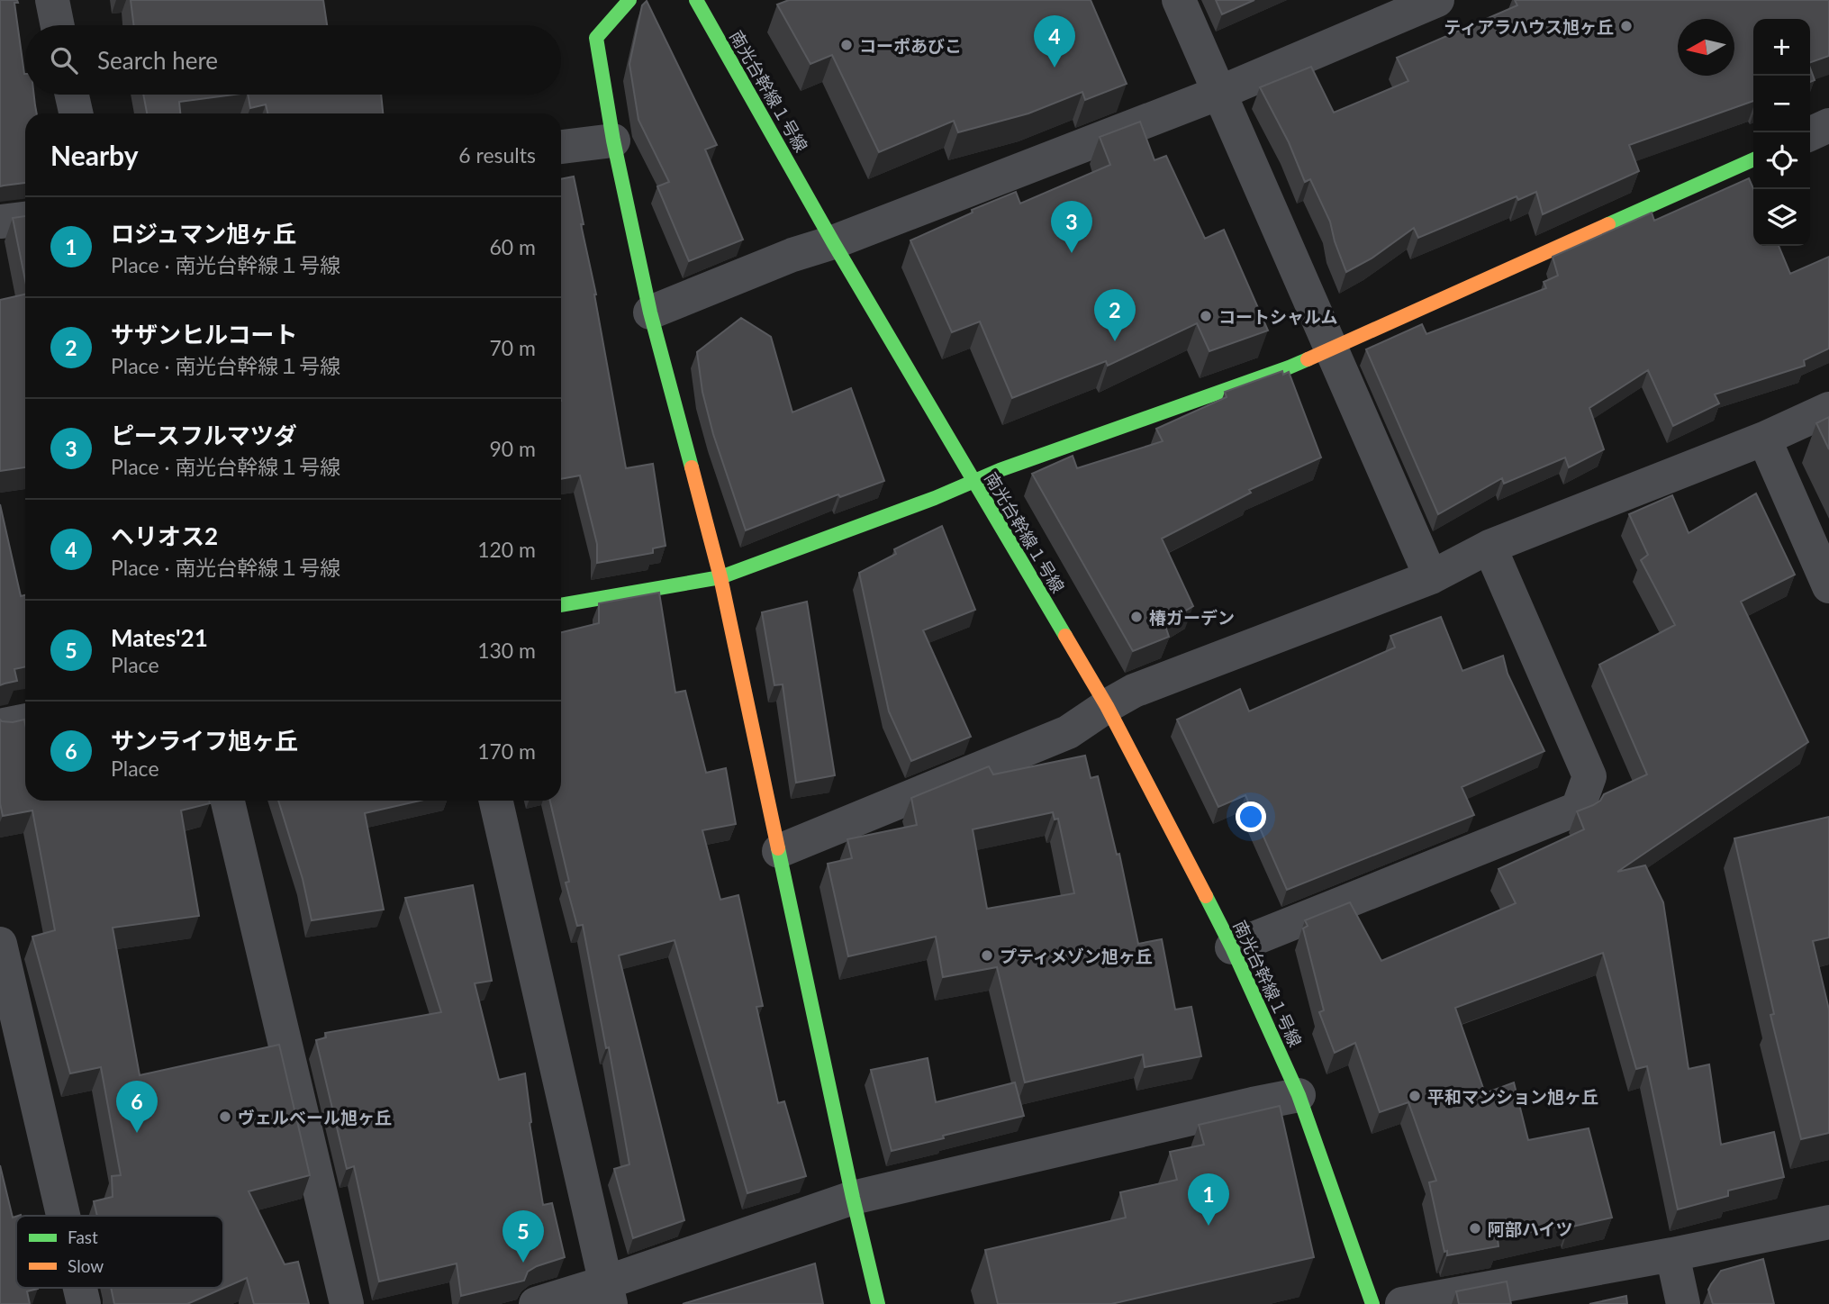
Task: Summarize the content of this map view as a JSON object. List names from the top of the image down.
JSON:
{
  "streets": {
    "street": ["南光台幹線１号線"]
  },
  "places": [
    "ティアラハウス旭ヶ丘",
    "コーポあびこ",
    "コートシャルム",
    "椿ガーデン",
    "プティメゾン旭ヶ丘",
    "平和マンション旭ヶ丘",
    "ヴェルベール旭ヶ丘",
    "阿部ハイツ"
  ],
  "legend": ["Fast", "Slow"],
  "north": "left",
  "page": {
    "pins": [
      "4",
      "3",
      "2",
      "6",
      "1",
      "5"
    ],
    "map_buttons": ["+", "−"],
    "search": "Search here",
    "heading": ["Nearby", "6 results"],
    "list": [
      {
        "mark": "1",
        "name": "ロジュマン旭ヶ丘",
        "note": "Place · 南光台幹線１号線",
        "value": "60 m"
      },
      {
        "mark": "2",
        "name": "サザンヒルコート",
        "note": "Place · 南光台幹線１号線",
        "value": "70 m"
      },
      {
        "mark": "3",
        "name": "ピースフルマツダ",
        "note": "Place · 南光台幹線１号線",
        "value": "90 m"
      },
      {
        "mark": "4",
        "name": "ヘリオス2",
        "note": "Place · 南光台幹線１号線",
        "value": "120 m"
      },
      {
        "mark": "5",
        "name": "Mates'21",
        "note": "Place",
        "value": "130 m"
      },
      {
        "mark": "6",
        "name": "サンライフ旭ヶ丘",
        "note": "Place",
        "value": "170 m"
      }
    ]
  }
}
